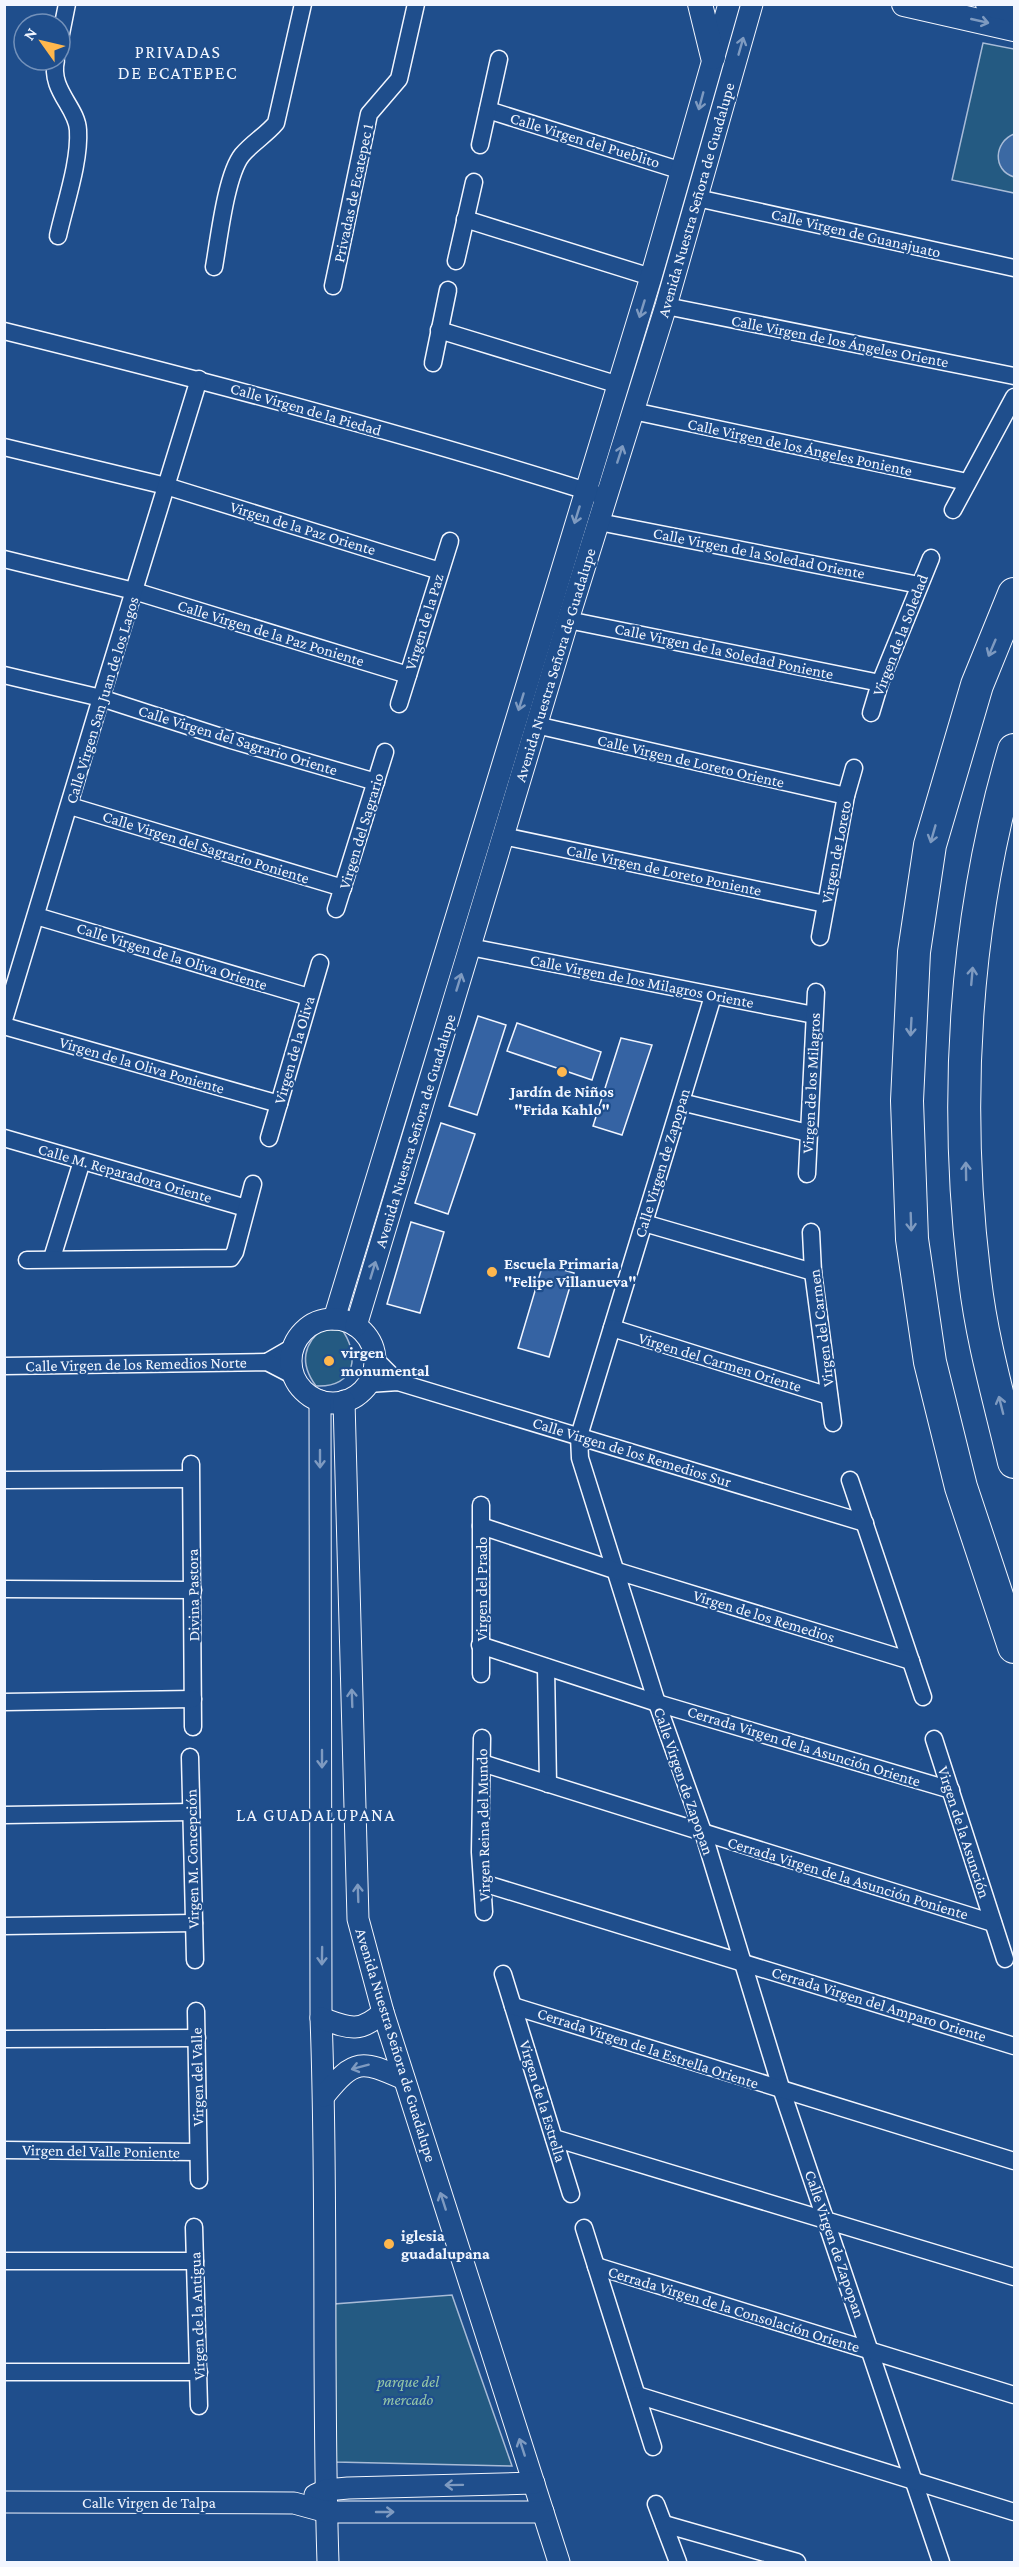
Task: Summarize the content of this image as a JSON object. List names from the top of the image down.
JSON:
{
  "streets": {
    "street": [
      "Calle Virgen del Pueblito",
      "Privadas de Ecatepec 1",
      "Avenida Nuestra Señora de Guadalupe",
      "Calle Virgen de Guanajuato",
      "Calle Virgen de los Ángeles Oriente",
      "Calle Virgen de la Piedad",
      "Calle Virgen de los Ángeles Poniente",
      "Virgen de la Paz Oriente",
      "Calle Virgen de la Soledad Oriente",
      "Virgen de la Paz",
      "Calle Virgen de la Paz Poniente",
      "Virgen de la Soledad",
      "Calle Virgen de la Soledad Poniente",
      "Calle Virgen San Juan de los Lagos",
      "Calle Virgen del Sagrario Oriente",
      "Calle Virgen de Loreto Oriente",
      "Virgen del Sagrario",
      "Calle Virgen del Sagrario Poniente",
      "Virgen de Loreto",
      "Calle Virgen de Loreto Poniente",
      "Calle Virgen de la Oliva Oriente",
      "Calle Virgen de los Milagros Oriente",
      "Virgen de la Oliva",
      "Virgen de la Oliva Poniente",
      "Virgen de los Milagros",
      "Calle Virgen de Zapopan",
      "Calle M. Reparadora Oriente",
      "Virgen del Carmen",
      "Virgen del Carmen Oriente",
      "Calle Virgen de los Remedios Norte",
      "Calle Virgen de los Remedios Sur",
      "Virgen del Prado",
      "Divina Pastora",
      "Virgen de los Remedios",
      "Cerrada Virgen de la Asunción Oriente",
      "Virgen Reina del Mundo",
      "Virgen de la Asunción",
      "Virgen M. Concepción",
      "Cerrada Virgen de la Asunción Poniente",
      "Cerrada Virgen del Amparo Oriente",
      "Cerrada Virgen de la Estrella Oriente",
      "Virgen del Valle",
      "Virgen de la Estrella",
      "Virgen del Valle Poniente",
      "Cerrada Virgen de la Consolación Oriente",
      "Virgen de la Antigua",
      "Calle Virgen de Talpa"
    ]
  },
  "crossings": [
    ["Calle Virgen del Pueblito", "Avenida Nuestra Señora de Guadalupe"],
    ["Avenida Nuestra Señora de Guadalupe", "Calle Virgen de Guanajuato"],
    ["Avenida Nuestra Señora de Guadalupe", "Calle Virgen de los Ángeles Oriente"],
    ["Avenida Nuestra Señora de Guadalupe", "Calle Virgen de la Piedad"],
    ["Avenida Nuestra Señora de Guadalupe", "Calle Virgen de los Ángeles Poniente"],
    ["Avenida Nuestra Señora de Guadalupe", "Calle Virgen de la Soledad Oriente"],
    ["Avenida Nuestra Señora de Guadalupe", "Calle Virgen de la Soledad Poniente"],
    ["Avenida Nuestra Señora de Guadalupe", "Calle Virgen de Loreto Oriente"],
    ["Avenida Nuestra Señora de Guadalupe", "Calle Virgen de Loreto Poniente"],
    ["Avenida Nuestra Señora de Guadalupe", "Calle Virgen de los Milagros Oriente"],
    ["Avenida Nuestra Señora de Guadalupe", "Calle Virgen de los Remedios Norte"],
    ["Avenida Nuestra Señora de Guadalupe", "Calle Virgen de los Remedios Sur"],
    ["Avenida Nuestra Señora de Guadalupe", "Calle Virgen de Talpa"],
    ["Calle Virgen de la Piedad", "Calle Virgen San Juan de los Lagos"],
    ["Virgen de la Paz Oriente", "Virgen de la Paz"],
    ["Virgen de la Paz Oriente", "Calle Virgen San Juan de los Lagos"],
    ["Calle Virgen de la Soledad Oriente", "Virgen de la Soledad"],
    ["Virgen de la Paz", "Calle Virgen de la Paz Poniente"],
    ["Calle Virgen de la Paz Poniente", "Calle Virgen San Juan de los Lagos"],
    ["Virgen de la Soledad", "Calle Virgen de la Soledad Poniente"],
    ["Calle Virgen San Juan de los Lagos", "Calle Virgen del Sagrario Oriente"],
    ["Calle Virgen San Juan de los Lagos", "Calle Virgen del Sagrario Poniente"],
    ["Calle Virgen San Juan de los Lagos", "Calle Virgen de la Oliva Oriente"],
    ["Calle Virgen del Sagrario Oriente", "Virgen del Sagrario"],
    ["Calle Virgen de Loreto Oriente", "Virgen de Loreto"],
    ["Virgen del Sagrario", "Calle Virgen del Sagrario Poniente"],
    ["Virgen de Loreto", "Calle Virgen de Loreto Poniente"],
    ["Calle Virgen de la Oliva Oriente", "Virgen de la Oliva"],
    ["Calle Virgen de los Milagros Oriente", "Virgen de los Milagros"],
    ["Calle Virgen de los Milagros Oriente", "Calle Virgen de Zapopan"],
    ["Virgen de la Oliva", "Virgen de la Oliva Poniente"],
    ["Calle Virgen de Zapopan", "Virgen del Carmen Oriente"],
    ["Calle Virgen de Zapopan", "Calle Virgen de los Remedios Sur"],
    ["Calle Virgen de Zapopan", "Virgen de los Remedios"],
    ["Calle Virgen de Zapopan", "Cerrada Virgen de la Asunción Oriente"],
    ["Calle Virgen de Zapopan", "Cerrada Virgen de la Asunción Poniente"],
    ["Calle Virgen de Zapopan", "Cerrada Virgen del Amparo Oriente"],
    ["Calle Virgen de Zapopan", "Cerrada Virgen de la Estrella Oriente"],
    ["Calle Virgen de Zapopan", "Cerrada Virgen de la Consolación Oriente"],
    ["Virgen del Carmen", "Virgen del Carmen Oriente"],
    ["Calle Virgen de los Remedios Norte", "Calle Virgen de los Remedios Sur"],
    ["Virgen del Prado", "Virgen de los Remedios"],
    ["Virgen del Prado", "Cerrada Virgen de la Asunción Oriente"],
    ["Cerrada Virgen de la Asunción Oriente", "Virgen de la Asunción"],
    ["Virgen Reina del Mundo", "Cerrada Virgen de la Asunción Poniente"],
    ["Virgen Reina del Mundo", "Cerrada Virgen del Amparo Oriente"],
    ["Virgen de la Asunción", "Cerrada Virgen de la Asunción Poniente"],
    ["Cerrada Virgen de la Estrella Oriente", "Virgen de la Estrella"],
    ["Virgen del Valle", "Virgen del Valle Poniente"]
  ],
  "districts": ["PRIVADAS DE ECATEPEC", "LA GUADALUPANA"],
  "parks": ["parque del mercado"],
  "places": [
    "Jardín de Niños \"Frida Kahlo\"",
    "Escuela Primaria \"Felipe Villanueva\"",
    "virgen monumental",
    "iglesia guadalupana"
  ],
  "north": "top left"
}
